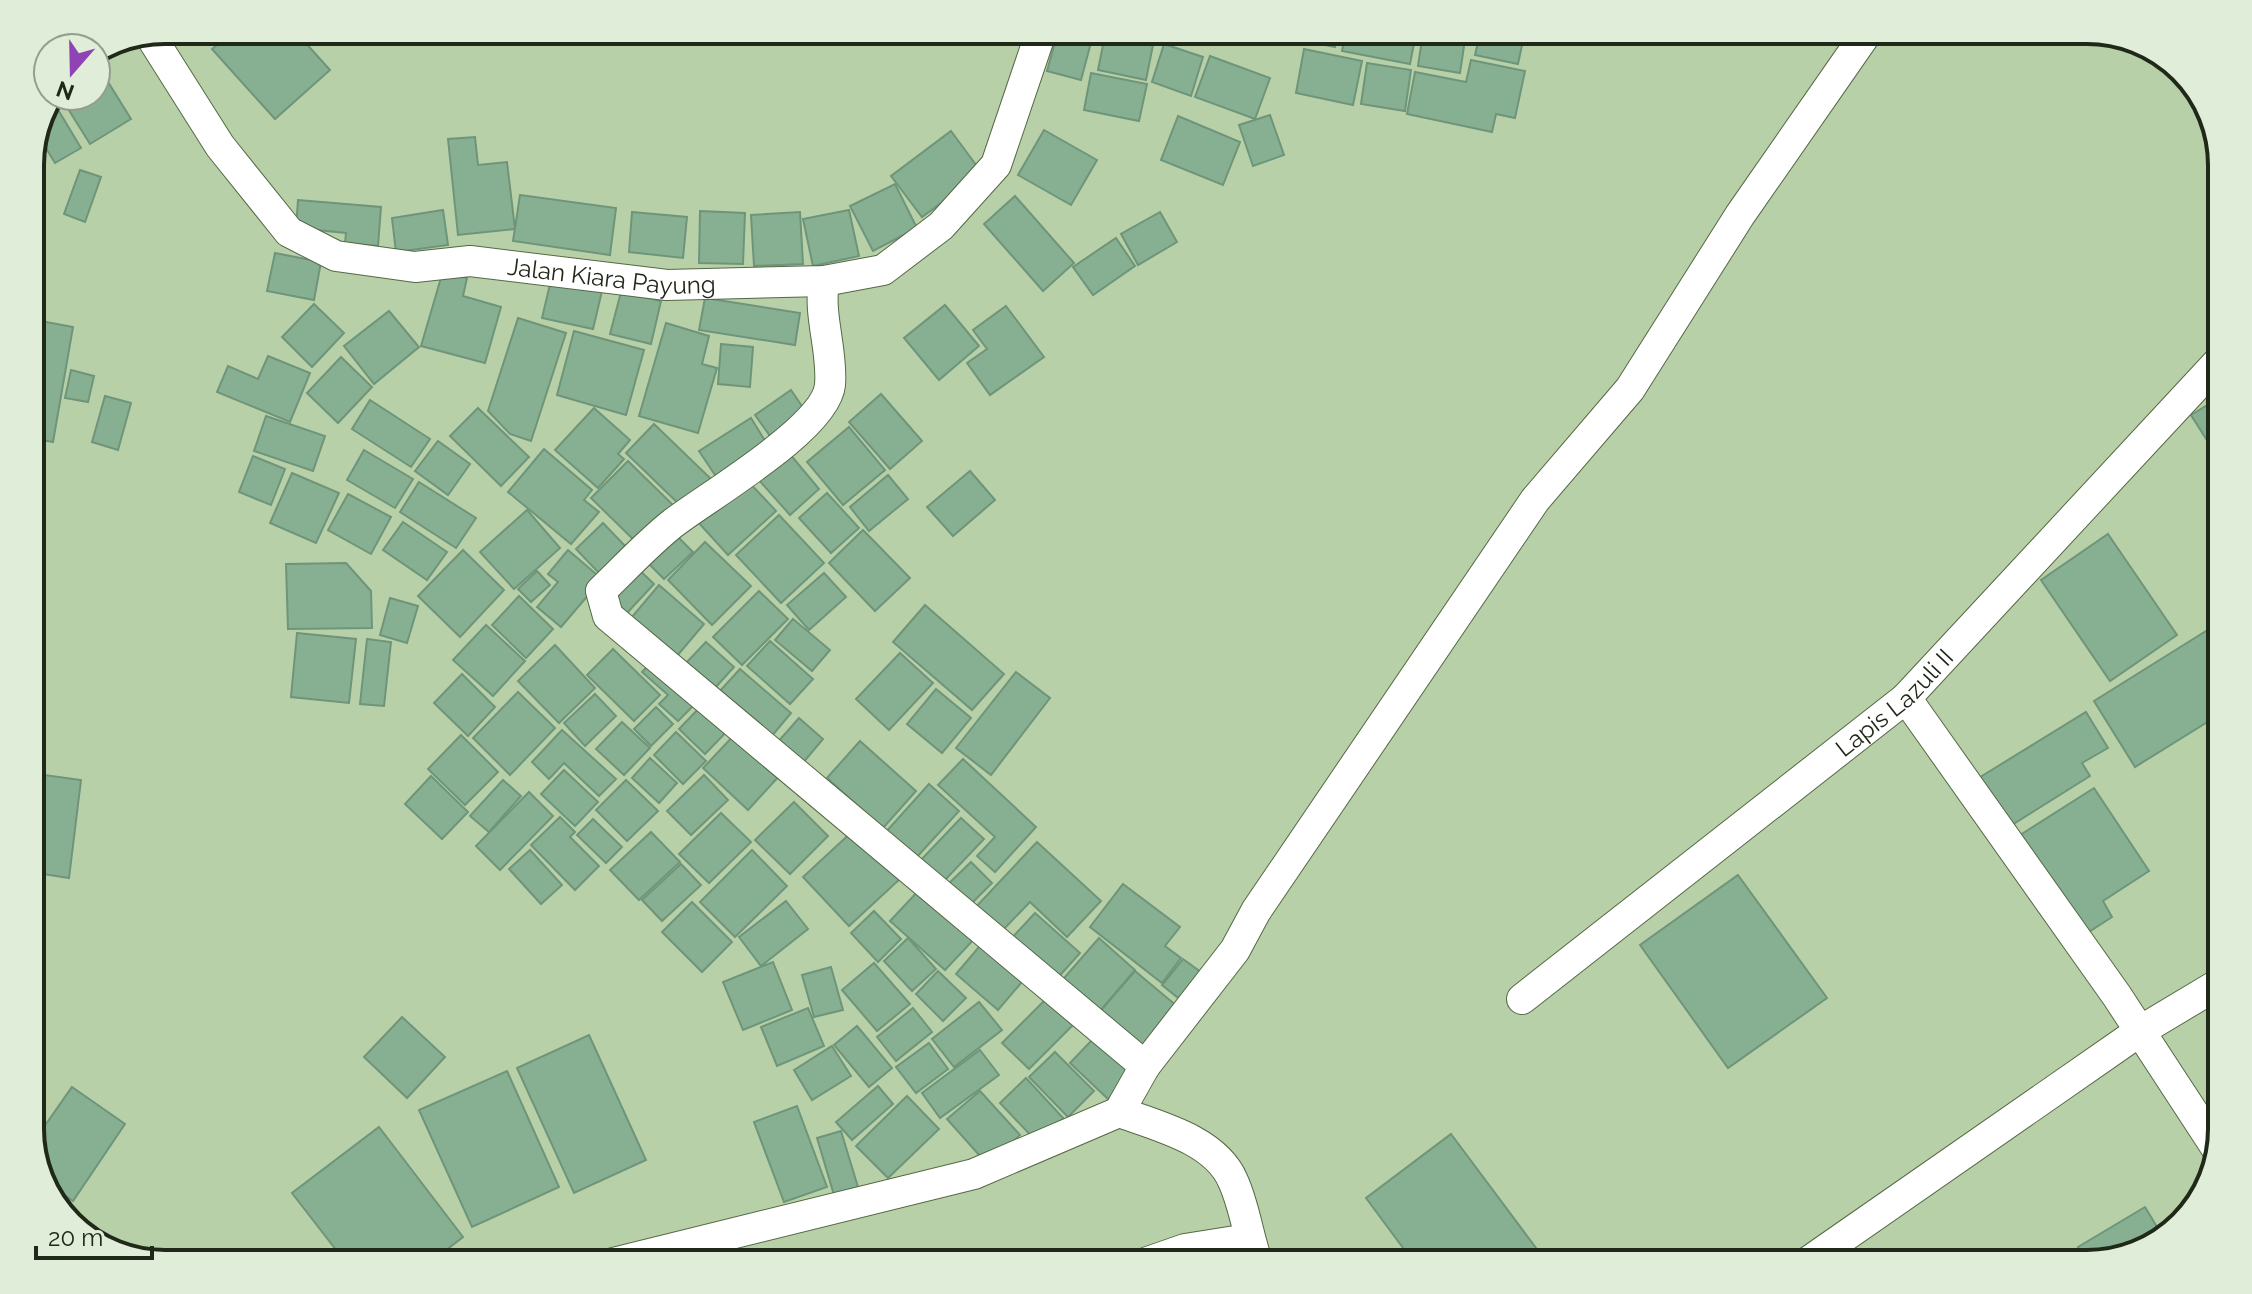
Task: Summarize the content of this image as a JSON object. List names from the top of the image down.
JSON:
{
  "streets": {
    "street": ["Jalan Kiara Payung", "Lapis Lazuli II"]
  },
  "scale_bar": "20 m",
  "north": "bottom"
}
